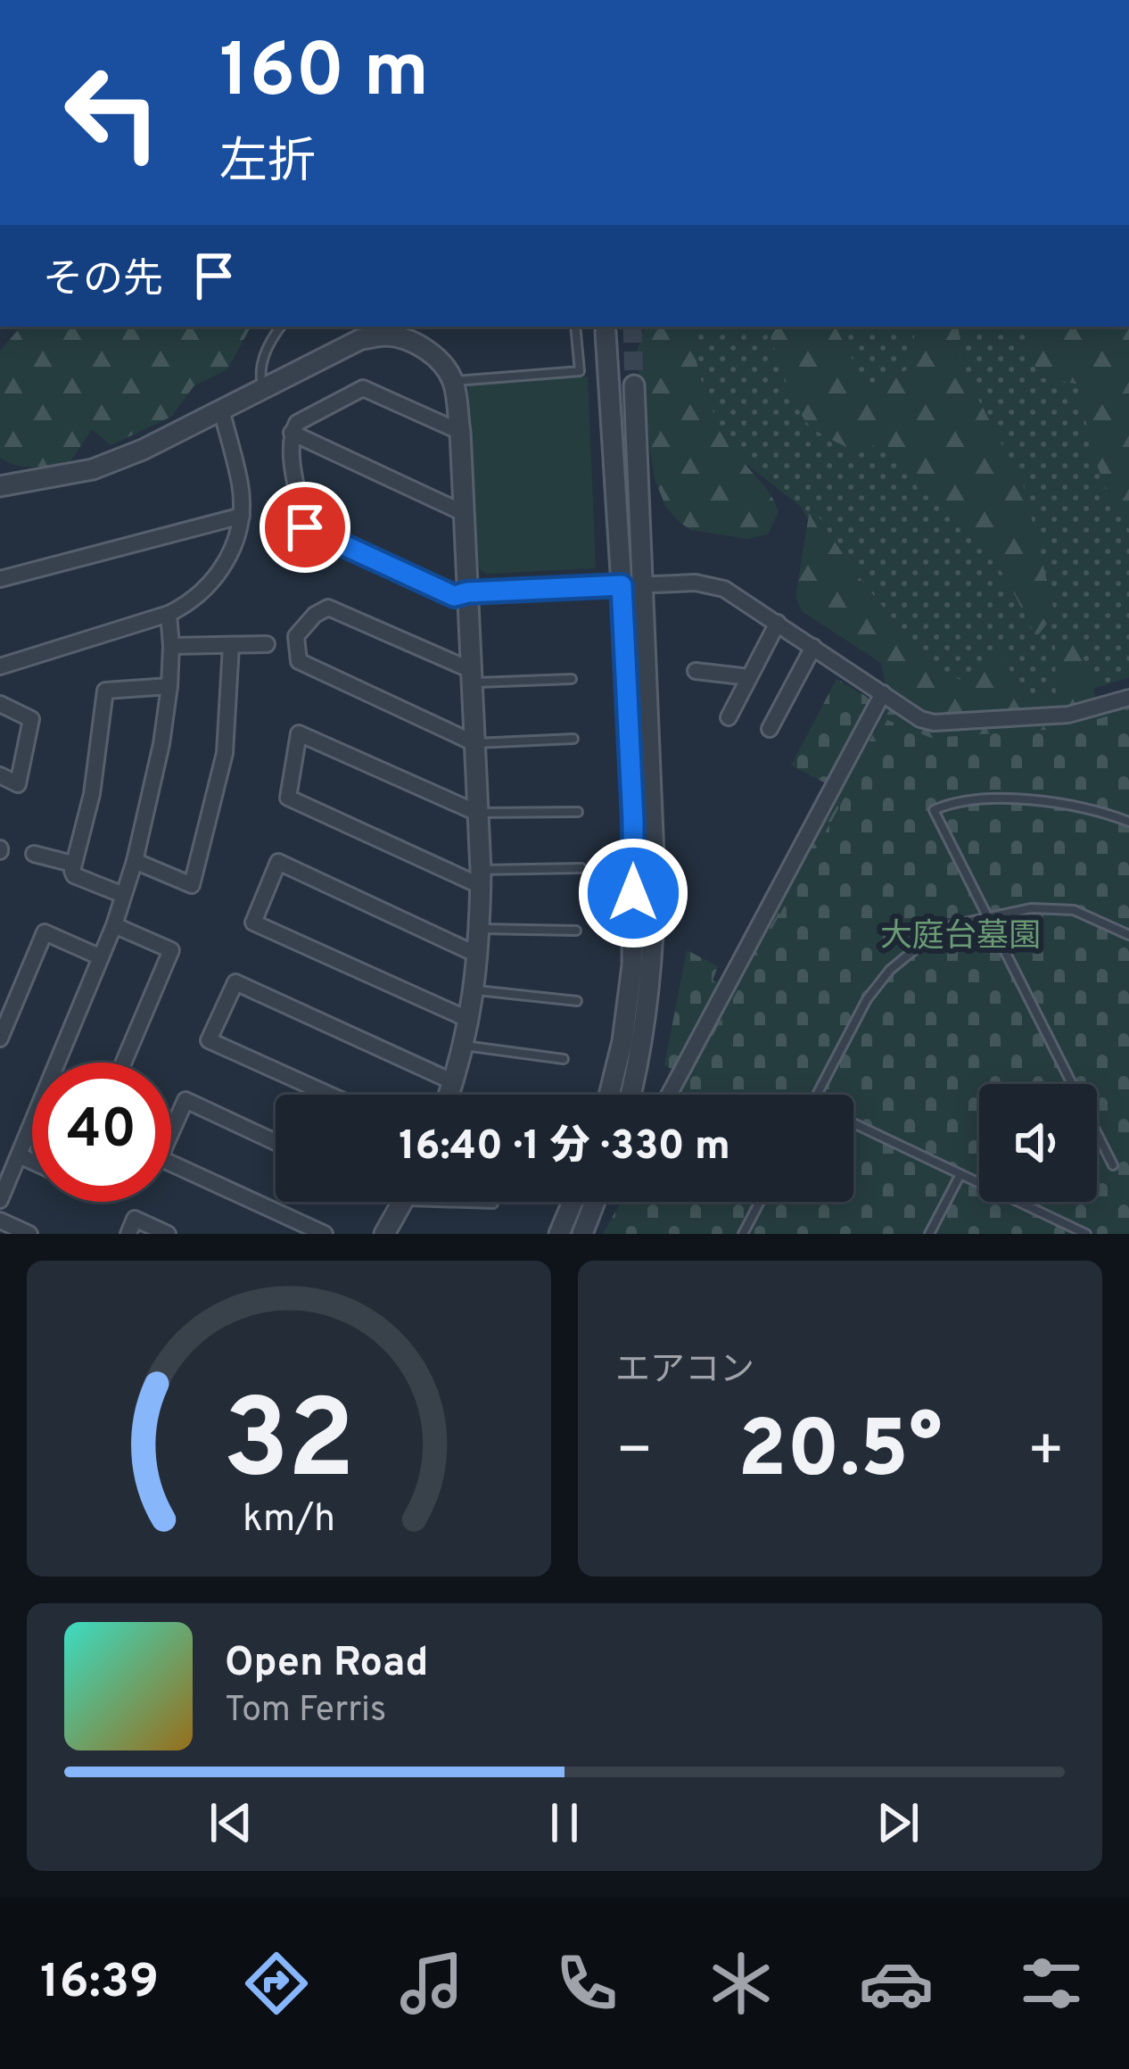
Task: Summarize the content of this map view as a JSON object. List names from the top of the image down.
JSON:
{
  "parks": ["大庭台墓園"],
  "page": {
    "turn": ["160 m", "左折"],
    "then": "その先",
    "limit": "40",
    "trip": "16:40 · 1 分 · 330 m",
    "tile": "エアコン",
    "heat": ["−", "20.5°", "+"],
    "song": ["Open Road", "Tom Ferris"],
    "tabs": "16:39",
    "gauge": ["32", "km/h"]
  }
}
